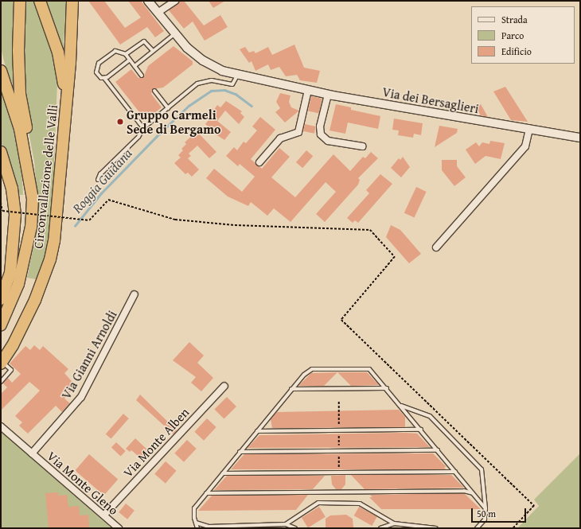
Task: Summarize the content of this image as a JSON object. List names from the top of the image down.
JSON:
{
  "streets": {
    "highway": ["Circonvallazione delle Valli"],
    "street": [
      "Via dei Bersaglieri",
      "Via Gianni Arnoldi",
      "Via Monte Alben",
      "Via Monte Gleno"
    ]
  },
  "crossings": [
    ["Via Gianni Arnoldi", "Via Monte Gleno"],
    ["Via Monte Alben", "Via Monte Gleno"]
  ],
  "water": ["Roggia Guidana"],
  "places": ["Gruppo Carmeli Sede di Bergamo"],
  "legend": ["Strada", "Parco", "Edificio"],
  "scale_bar": "50 m"
}
